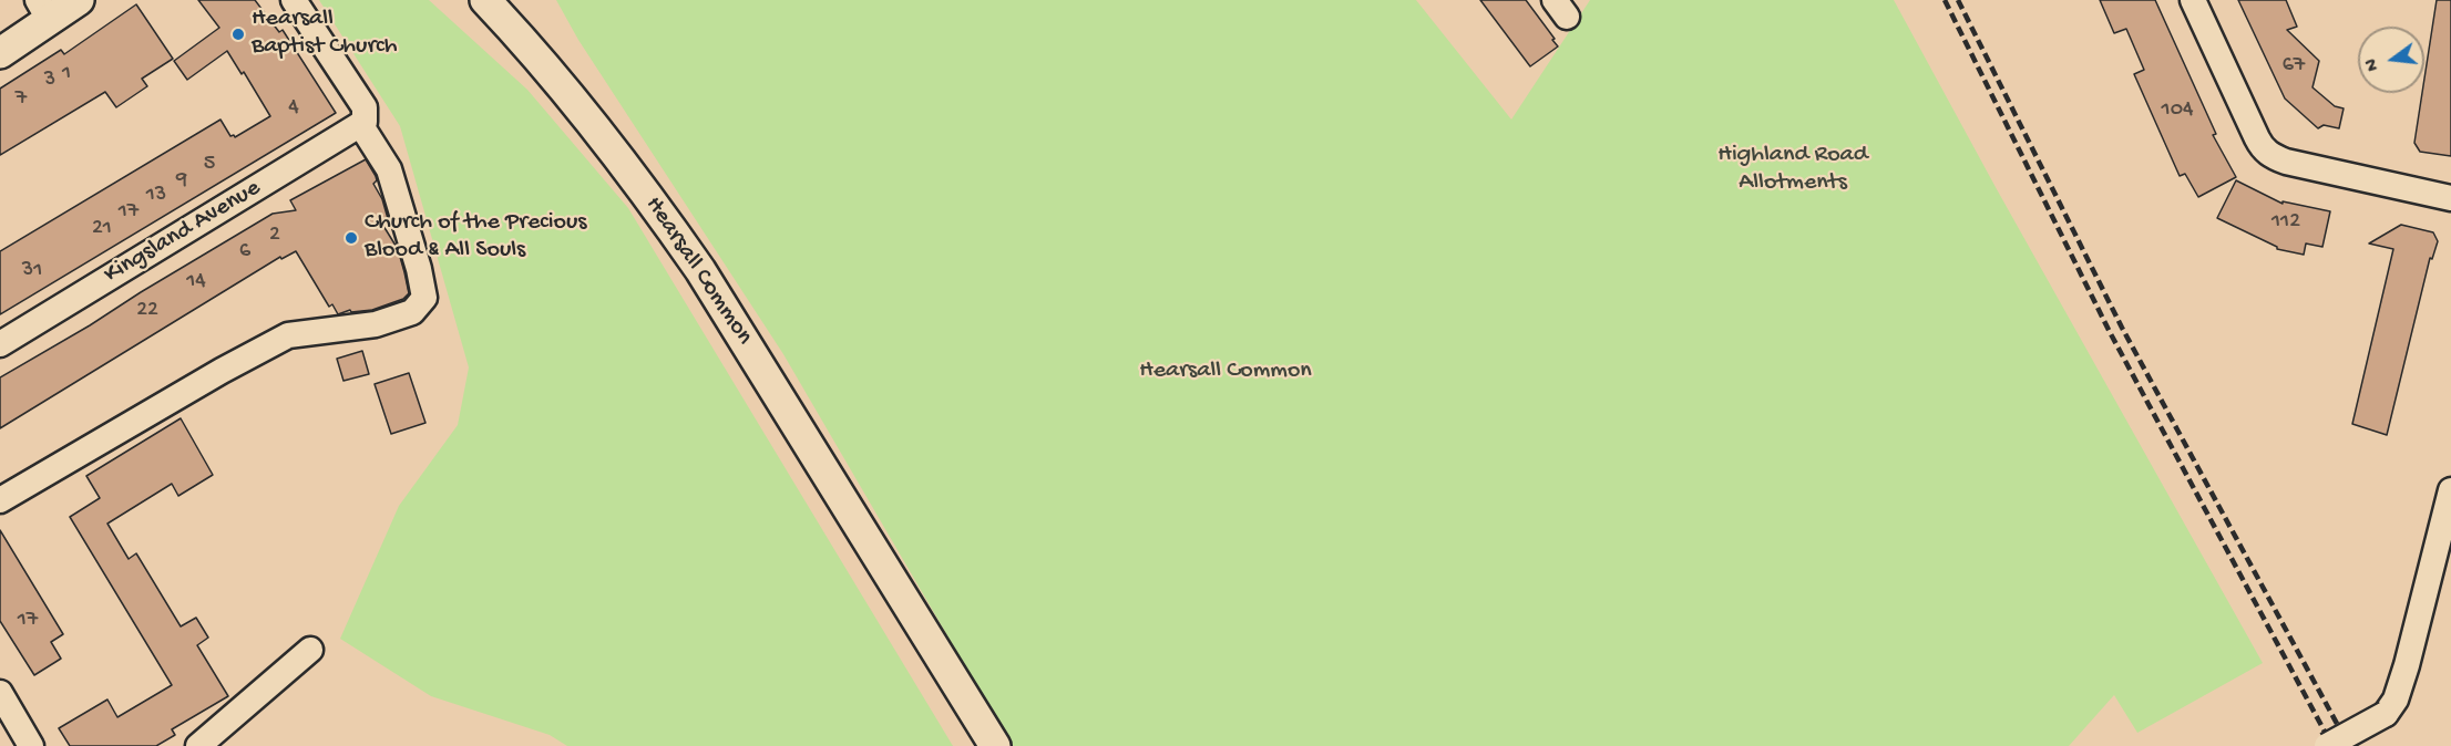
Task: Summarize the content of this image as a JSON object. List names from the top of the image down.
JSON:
{
  "streets": {
    "main road": ["Hearsall Common"],
    "street": ["Kingsland Avenue"]
  },
  "parks": ["Highland Road Allotments", "Hearsall Common"],
  "places": ["Hearsall Baptist Church", "Church of the Precious Blood & All Souls"],
  "house_numbers": [
    "67",
    "1",
    "3",
    "7",
    "4",
    "104",
    "5",
    "9",
    "13",
    "17",
    "112",
    "21",
    "2",
    "6",
    "31",
    "14",
    "22",
    "17"
  ],
  "north": "left"
}
